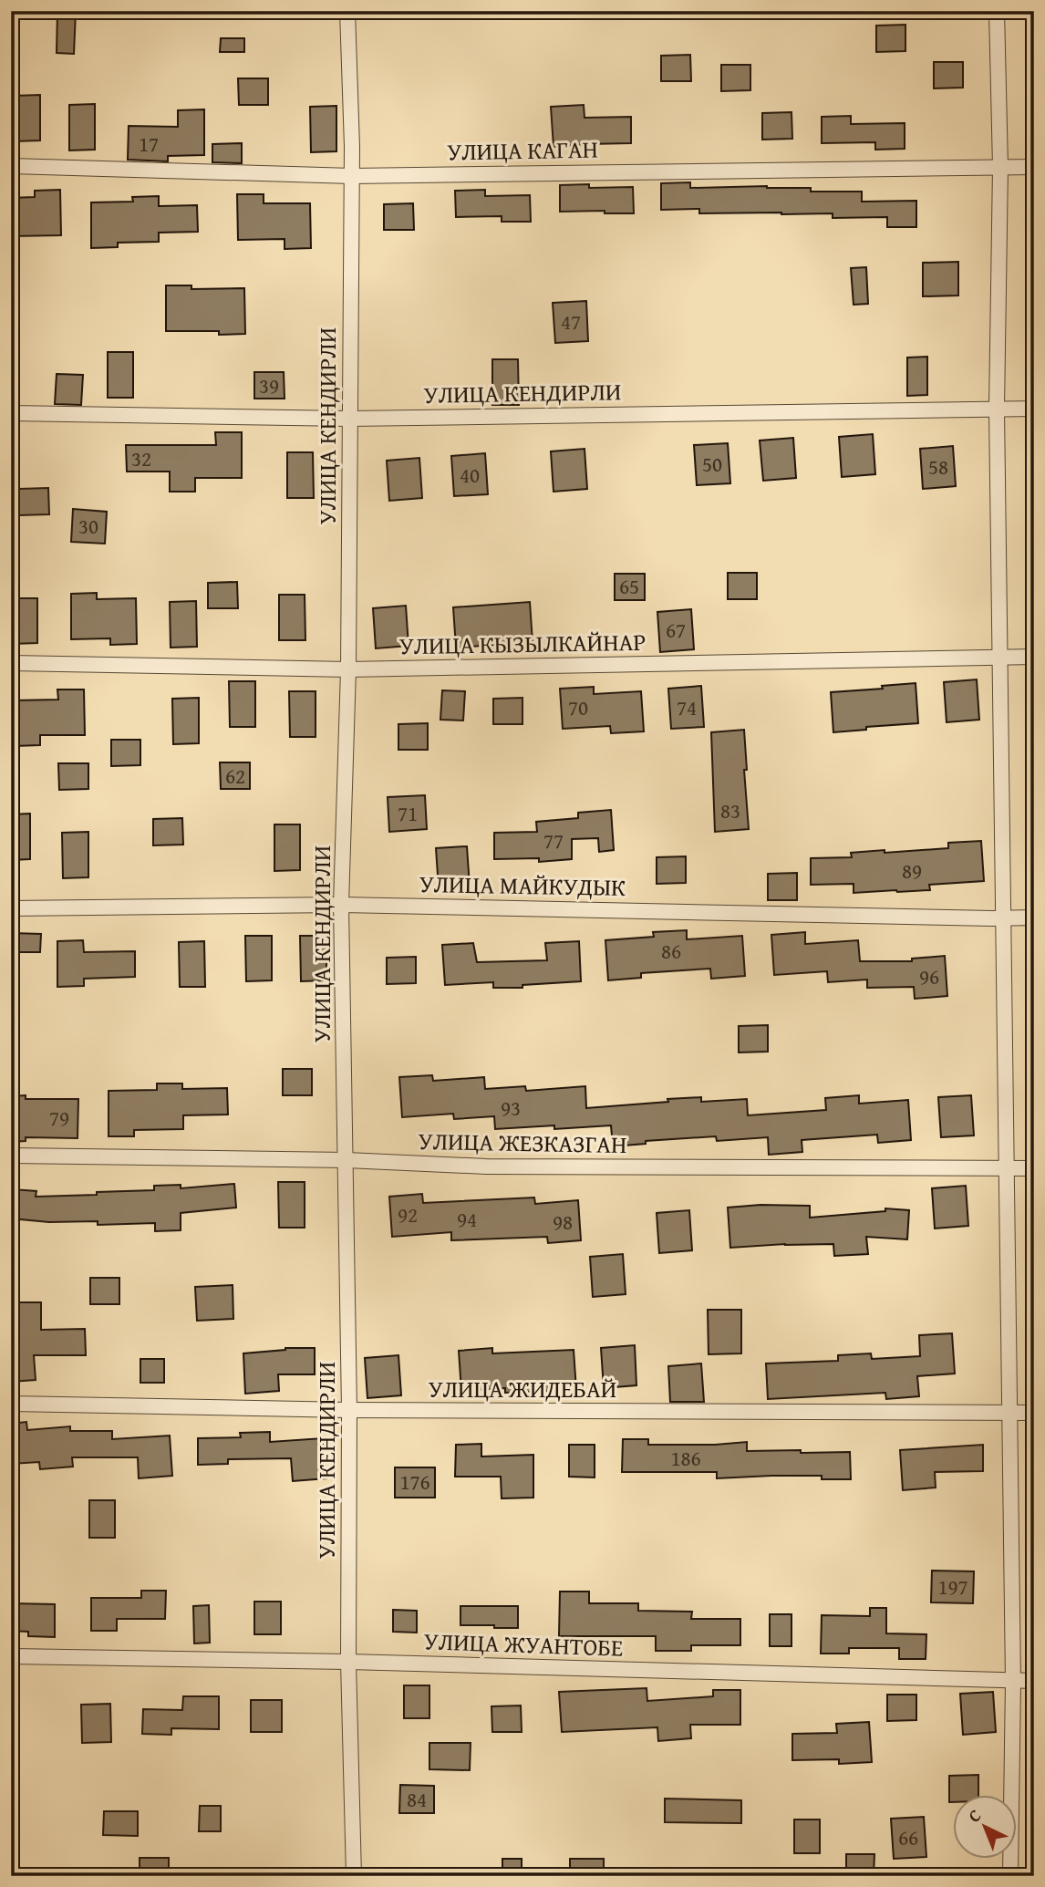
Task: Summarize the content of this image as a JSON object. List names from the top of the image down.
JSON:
{
  "streets": {
    "street": [
      "УЛИЦА КАГАН",
      "УЛИЦА КЕНДИРЛИ",
      "УЛИЦА КЫЗЫЛКАЙНАР",
      "УЛИЦА МАЙКУДЫК",
      "УЛИЦА ЖЕЗКАЗГАН",
      "УЛИЦА ЖИДЕБАЙ",
      "УЛИЦА ЖУАНТОБЕ"
    ]
  },
  "crossings": [
    ["УЛИЦА КАГАН", "УЛИЦА КЕНДИРЛИ"],
    ["УЛИЦА КЕНДИРЛИ", "УЛИЦА КЫЗЫЛКАЙНАР"],
    ["УЛИЦА КЕНДИРЛИ", "УЛИЦА МАЙКУДЫК"],
    ["УЛИЦА КЕНДИРЛИ", "УЛИЦА ЖЕЗКАЗГАН"],
    ["УЛИЦА КЕНДИРЛИ", "УЛИЦА ЖИДЕБАЙ"],
    ["УЛИЦА КЕНДИРЛИ", "УЛИЦА ЖУАНТОБЕ"]
  ],
  "house_numbers": [
    "17",
    "47",
    "39",
    "32",
    "50",
    "58",
    "40",
    "30",
    "65",
    "67",
    "70",
    "74",
    "62",
    "83",
    "71",
    "77",
    "89",
    "86",
    "96",
    "93",
    "79",
    "92",
    "94",
    "98",
    "186",
    "176",
    "197",
    "84",
    "66"
  ],
  "north": "top left"
}
